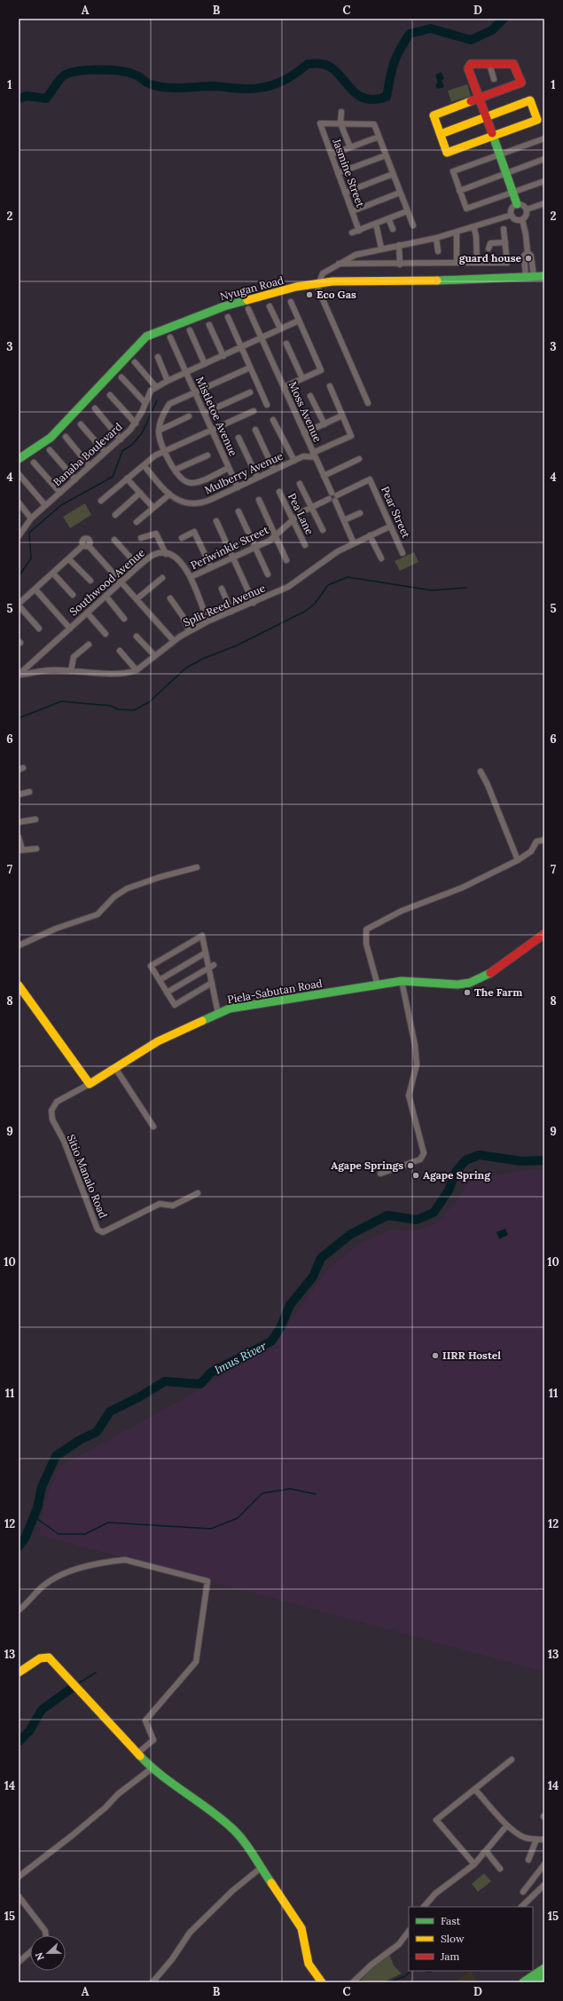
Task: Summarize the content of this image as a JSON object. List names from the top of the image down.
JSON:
{
  "streets": {
    "street": [
      "Jasmine Street",
      "Nyugan Road",
      "Moss Avenue",
      "Mistletoe Avenue",
      "Banaba Boulevard",
      "Mulberry Avenue",
      "Pear Street",
      "Pea Lane",
      "Periwinkle Street",
      "Southwood Avenue",
      "Split Reed Avenue",
      "Piela-Sabutan Road",
      "Sitio Manalo Road"
    ]
  },
  "crossings": [
    ["Moss Avenue", "Banaba Boulevard"],
    ["Moss Avenue", "Mulberry Avenue"],
    ["Moss Avenue", "Pear Street"],
    ["Moss Avenue", "Periwinkle Street"],
    ["Moss Avenue", "Split Reed Avenue"],
    ["Mistletoe Avenue", "Banaba Boulevard"],
    ["Mistletoe Avenue", "Mulberry Avenue"],
    ["Pear Street", "Periwinkle Street"],
    ["Pear Street", "Split Reed Avenue"],
    ["Pea Lane", "Periwinkle Street"],
    ["Southwood Avenue", "Split Reed Avenue"],
    ["Piela-Sabutan Road", "Sitio Manalo Road"]
  ],
  "water": ["Imus River"],
  "places": [
    "guard house",
    "Eco Gas",
    "The Farm",
    "Agape Springs",
    "Agape Spring",
    "IIRR Hostel"
  ],
  "legend": ["Fast", "Slow", "Jam"],
  "north": "left",
  "grid": {
    "columns": [
      "A",
      "B",
      "C",
      "D"
    ],
    "rows": [
      "1",
      "2",
      "3",
      "4",
      "5",
      "6",
      "7",
      "8",
      "9",
      "10",
      "11",
      "12",
      "13",
      "14",
      "15"
    ]
  }
}
